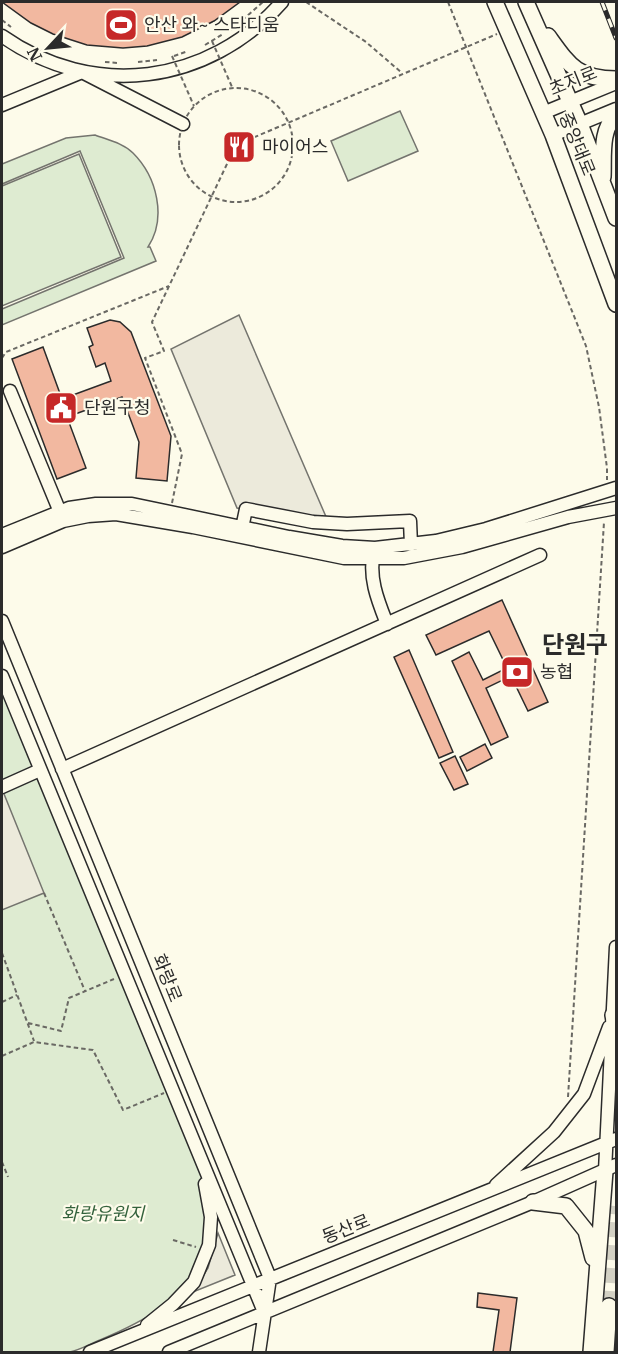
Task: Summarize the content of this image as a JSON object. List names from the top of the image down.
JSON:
{
  "streets": {
    "main road": ["중앙대로"],
    "street": ["초지로", "화랑로", "동산로"]
  },
  "crossings": [
    ["초지로", "중앙대로"],
    ["화랑로", "동산로"]
  ],
  "districts": ["단원구"],
  "parks": ["화랑유원지"],
  "places": {
    "sports": ["안산 와~ 스타디움"],
    "restaurant": ["마이어스"],
    "public building": ["단원구청"],
    "bank": ["농협"]
  },
  "north": "bottom left"
}
